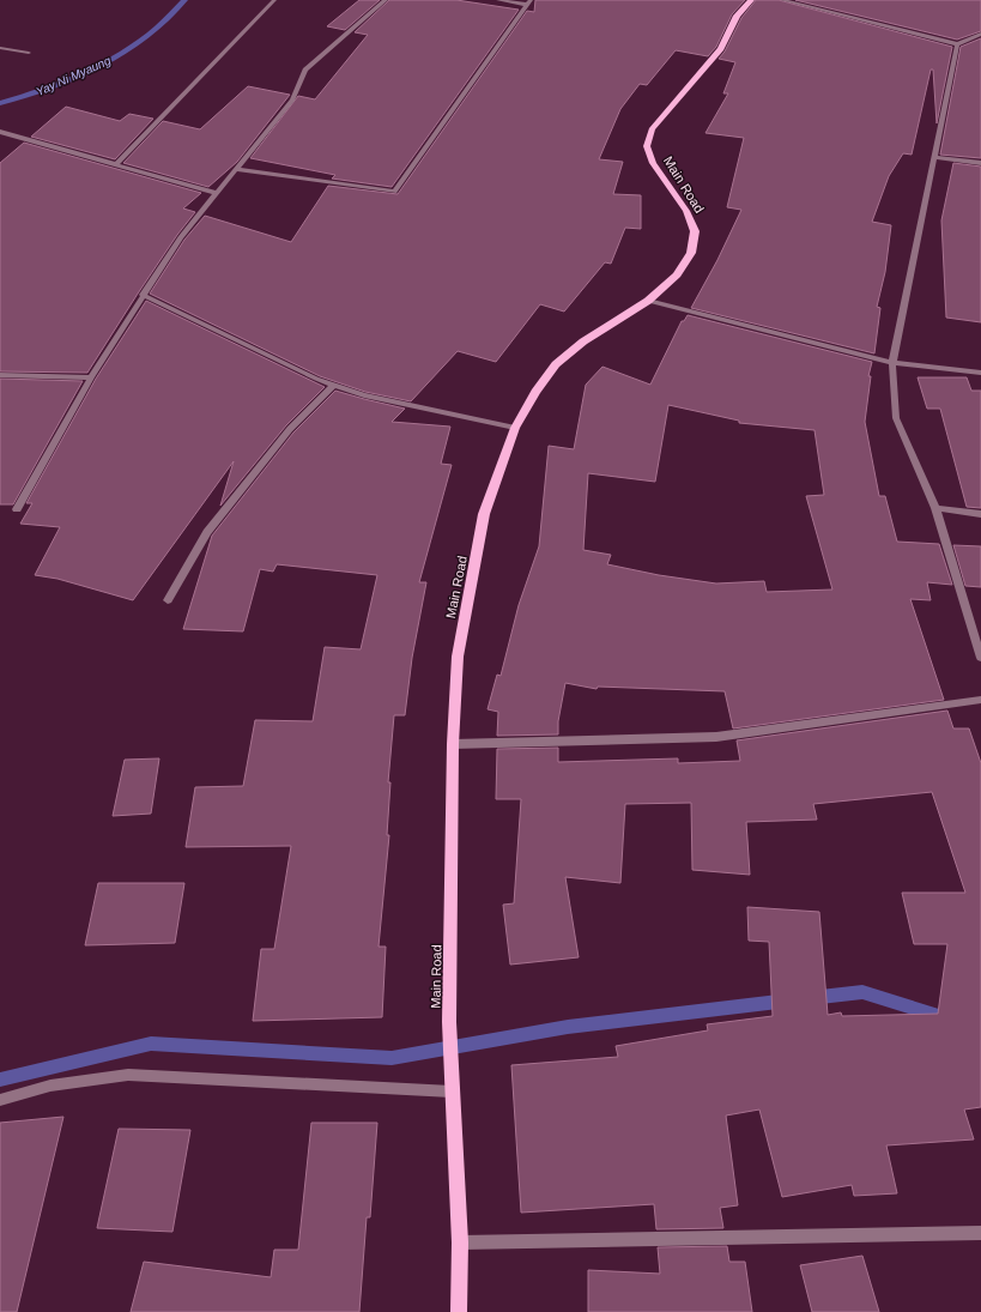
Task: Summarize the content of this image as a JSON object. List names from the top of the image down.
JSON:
{
  "streets": {
    "main road": ["Main Road"]
  },
  "water": ["Yay Ni Myaung"]
}
